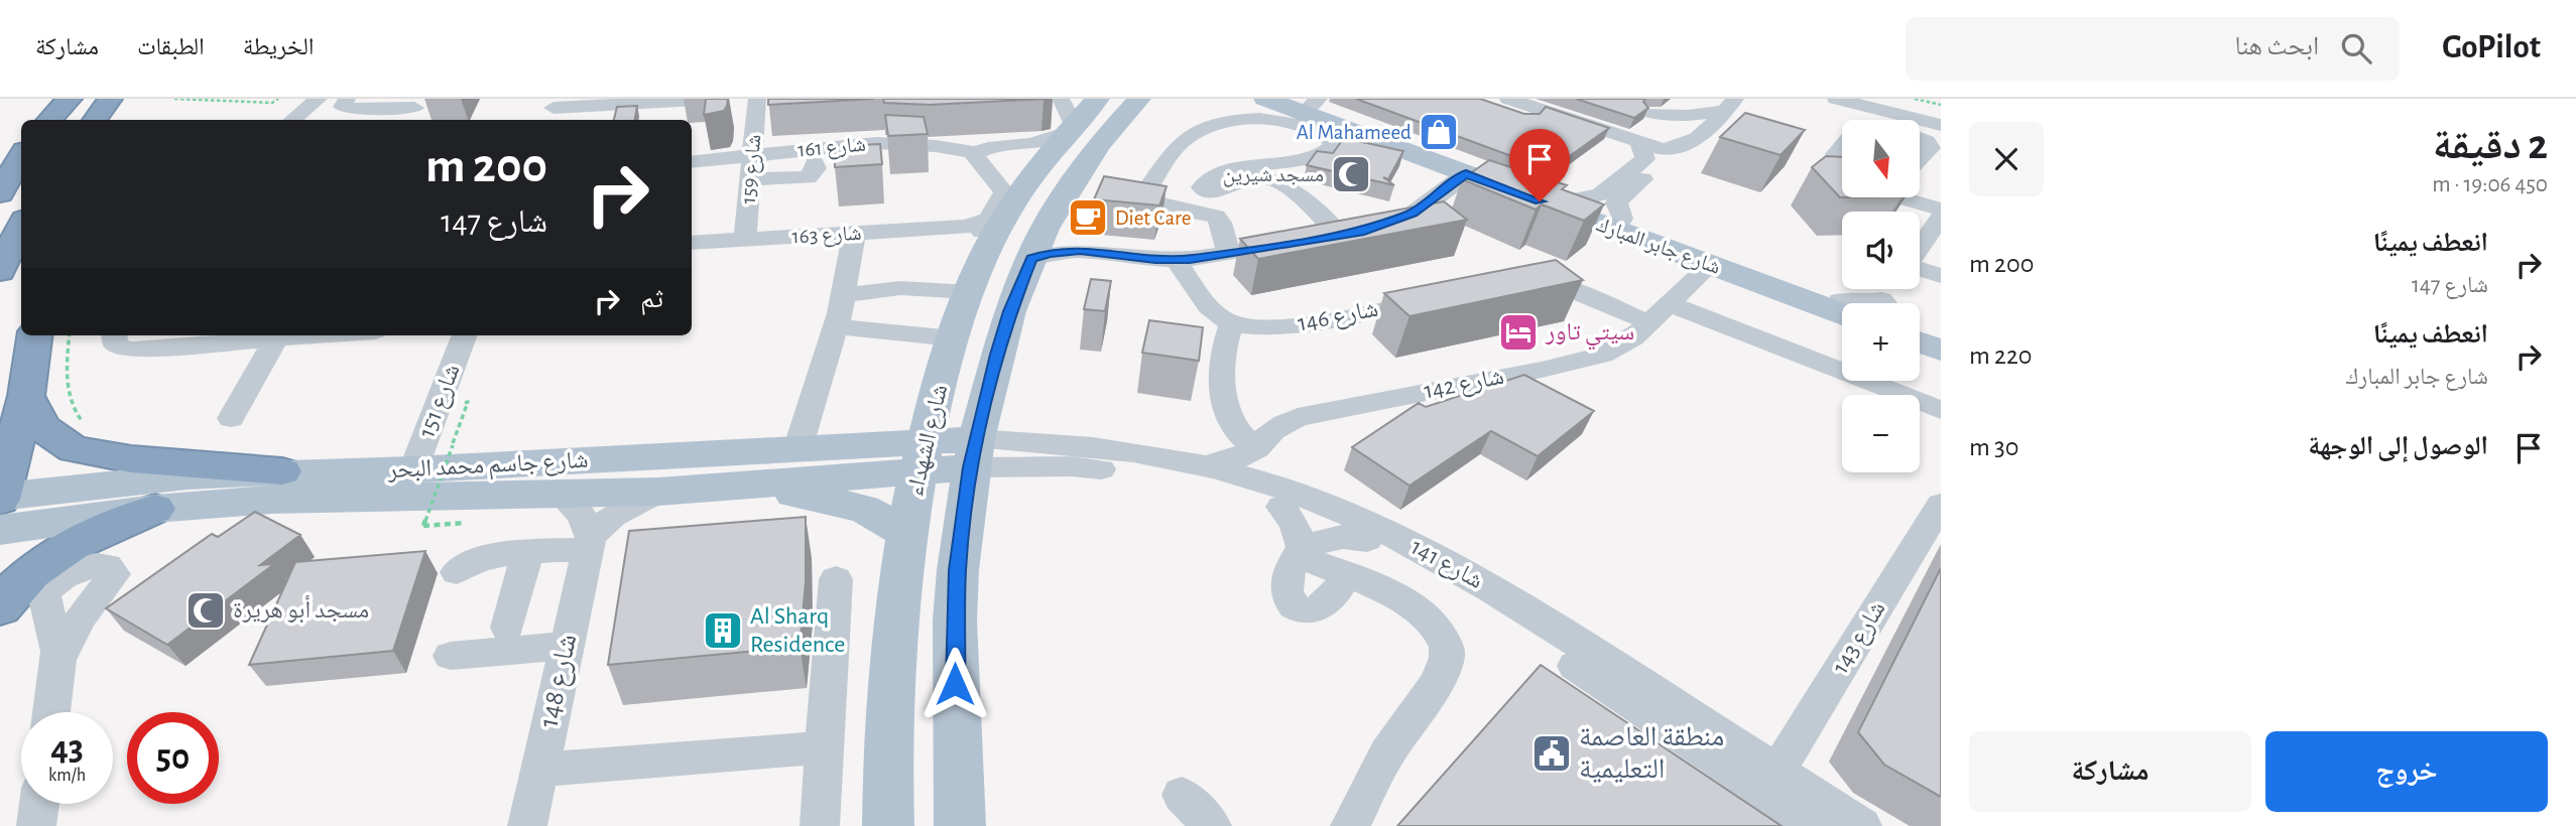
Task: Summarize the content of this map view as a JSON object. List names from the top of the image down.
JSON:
{
  "streets": {
    "main road": ["شارع جابر المبارك", "شارع الشهداء", "شارع جاسم محمد البحر"],
    "street": [
      "شارع 161",
      "شارع 159",
      "شارع 163",
      "شارع 146",
      "شارع 142",
      "شارع 151",
      "شارع 141",
      "شارع 143",
      "شارع 148"
    ]
  },
  "crossings": [
    ["شارع 161", "شارع 159"],
    ["شارع 161", "شارع الشهداء"],
    ["شارع 159", "شارع 163"],
    ["شارع 163", "شارع الشهداء"],
    ["شارع جابر المبارك", "شارع 142"],
    ["شارع 142", "شارع 141"],
    ["شارع 151", "شارع جاسم محمد البحر"],
    ["شارع الشهداء", "شارع جاسم محمد البحر"],
    ["شارع الشهداء", "شارع 141"],
    ["شارع جاسم محمد البحر", "شارع 141"],
    ["شارع 141", "شارع 143"]
  ],
  "places": {
    "shop": ["Al Mahameed"],
    "mosque": ["مسجد شيرين", "مسجد أبو هريرة"],
    "cafe": ["Diet Care"],
    "hotel": ["سيتي تاور"],
    "building": ["Al Sharq Residence"],
    "public building": ["منطقة العاصمة التعليمية"]
  },
  "north": "bottom",
  "page": {
    "header": "GoPilot",
    "search": "ابحث هنا",
    "nav": ["الخريطة", "الطبقات", "مشاركة"],
    "heading": ["2 دقيقة", "450 m · 19:06"],
    "map_buttons": ["+", "−"],
    "turn": ["200 m", "شارع 147"],
    "list": [
      {
        "name": "انعطف يمينًا",
        "note": "شارع 147",
        "value": "200 m"
      },
      {
        "name": "انعطف يمينًا",
        "note": "شارع جابر المبارك",
        "value": "220 m"
      },
      {
        "name": "الوصول إلى الوجهة",
        "value": "30 m"
      }
    ],
    "then": "ثم",
    "speed": "43 km/h",
    "limit": "50",
    "buttons": ["خروج", "مشاركة"]
  }
}
